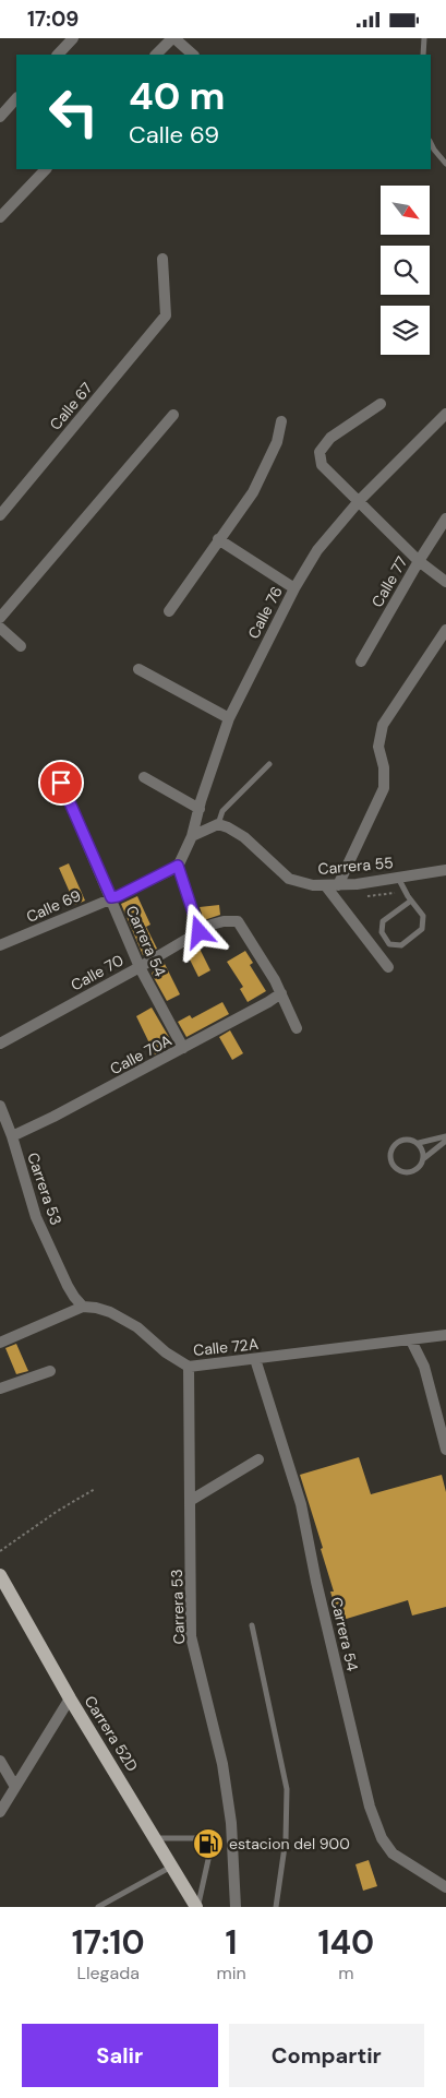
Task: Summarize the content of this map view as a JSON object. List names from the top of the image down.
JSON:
{
  "streets": {
    "main road": ["Carrera 52D"],
    "street": [
      "Calle 67",
      "Calle 77",
      "Calle 76",
      "Carrera 55",
      "Calle 69",
      "Carrera 54",
      "Calle 70",
      "Calle 70A",
      "Carrera 53",
      "Calle 72A"
    ]
  },
  "crossings": [
    ["Calle 76", "Calle 69"],
    ["Calle 69", "Carrera 54"],
    ["Carrera 54", "Calle 70"],
    ["Carrera 54", "Calle 70A"],
    ["Carrera 54", "Calle 72A"],
    ["Calle 70", "Calle 70A"],
    ["Calle 70A", "Carrera 53"],
    ["Carrera 53", "Calle 72A"]
  ],
  "places": {
    "fuel station": ["estacion del 900"]
  },
  "north": "bottom right",
  "page": {
    "status": "17:09",
    "turn": ["40 m", "Calle 69"],
    "eta": [
      "17:10",
      "Llegada",
      "1",
      "min",
      "140",
      "m"
    ],
    "buttons": ["Salir", "Compartir"]
  }
}
